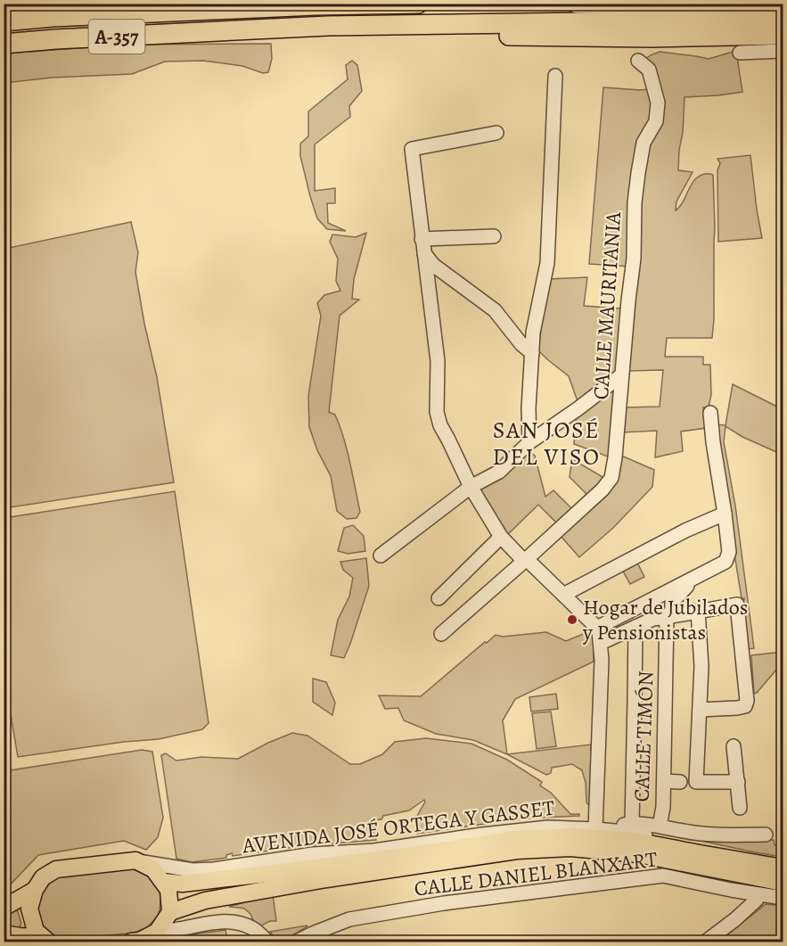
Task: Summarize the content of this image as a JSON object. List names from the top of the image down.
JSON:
{
  "streets": {
    "highway": ["A-357"],
    "main road": ["AVENIDA JOSÉ ORTEGA Y GASSET"],
    "street": ["CALLE MAURITANIA", "CALLE TIMÓN", "CALLE DANIEL BLANXART"]
  },
  "districts": ["SAN JOSÉ DEL VISO"],
  "places": ["Hogar de Jubilados y Pensionistas"]
}
